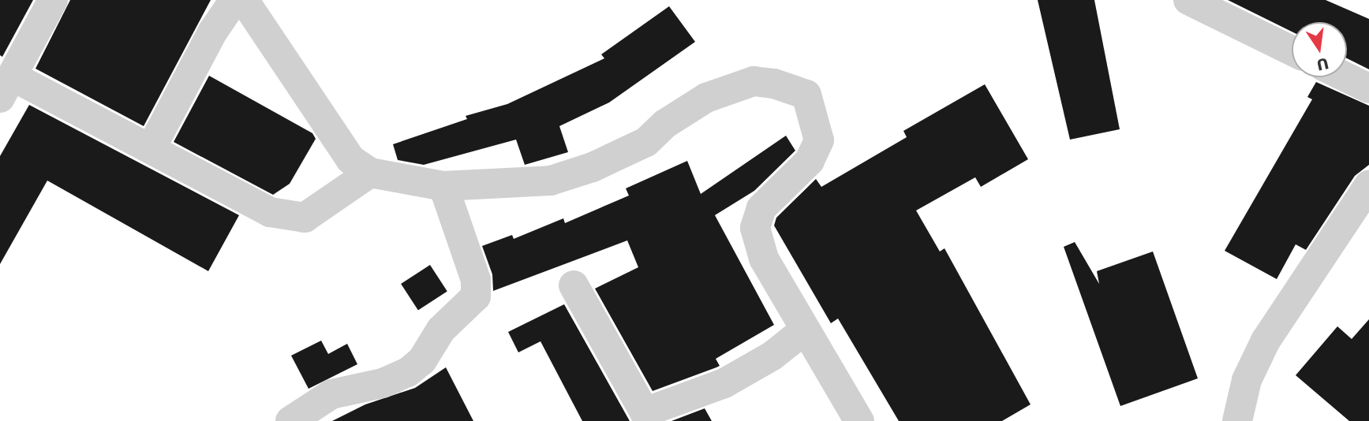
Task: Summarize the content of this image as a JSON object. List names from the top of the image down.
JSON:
{
  "north": "bottom"
}
